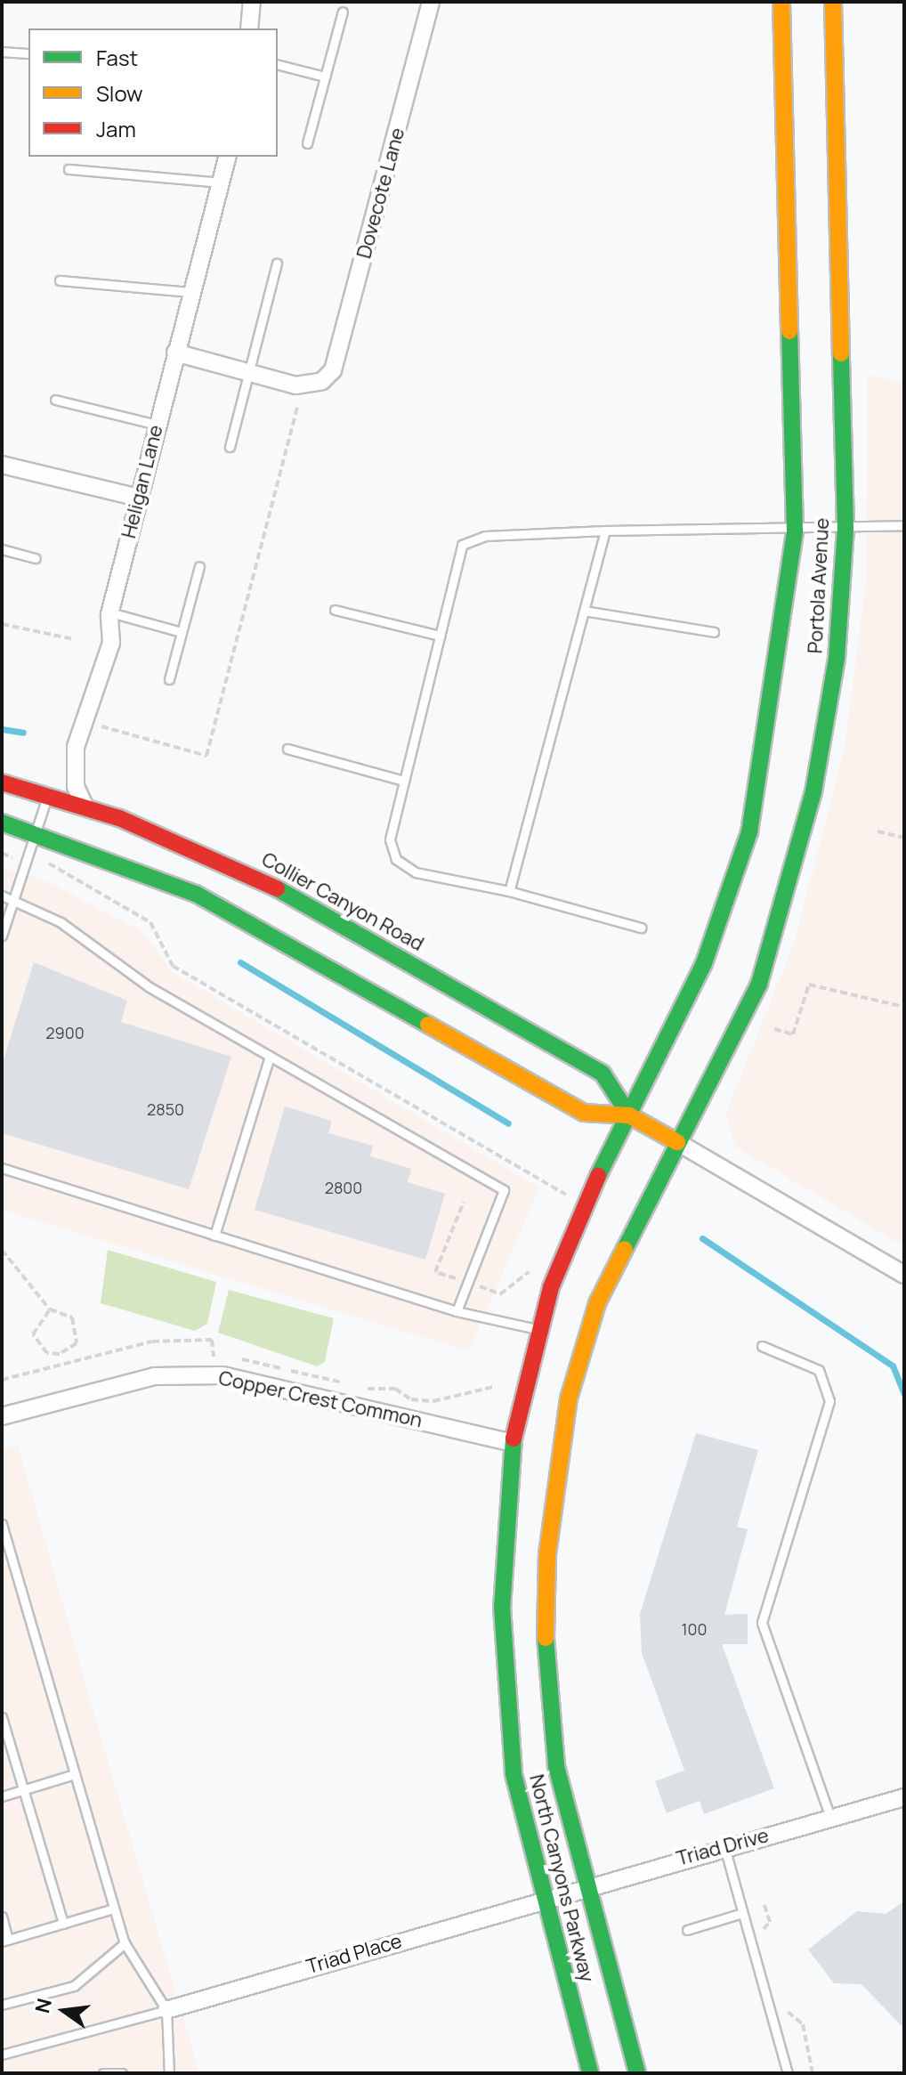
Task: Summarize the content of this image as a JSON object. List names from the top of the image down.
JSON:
{
  "streets": {
    "main road": ["Portola Avenue", "Collier Canyon Road", "North Canyons Parkway"],
    "street": [
      "Dovecote Lane",
      "Heligan Lane",
      "Copper Crest Common",
      "Triad Drive",
      "Triad Place"
    ]
  },
  "crossings": [
    ["Heligan Lane", "Collier Canyon Road"],
    ["Portola Avenue", "Collier Canyon Road"],
    ["Portola Avenue", "North Canyons Parkway"],
    ["Collier Canyon Road", "North Canyons Parkway"],
    ["Copper Crest Common", "North Canyons Parkway"],
    ["Triad Drive", "North Canyons Parkway"],
    ["Triad Drive", "Triad Place"],
    ["North Canyons Parkway", "Triad Place"]
  ],
  "house_numbers": [
    "2900",
    "2850",
    "2800",
    "100"
  ],
  "legend": ["Fast", "Slow", "Jam"],
  "north": "left"
}
